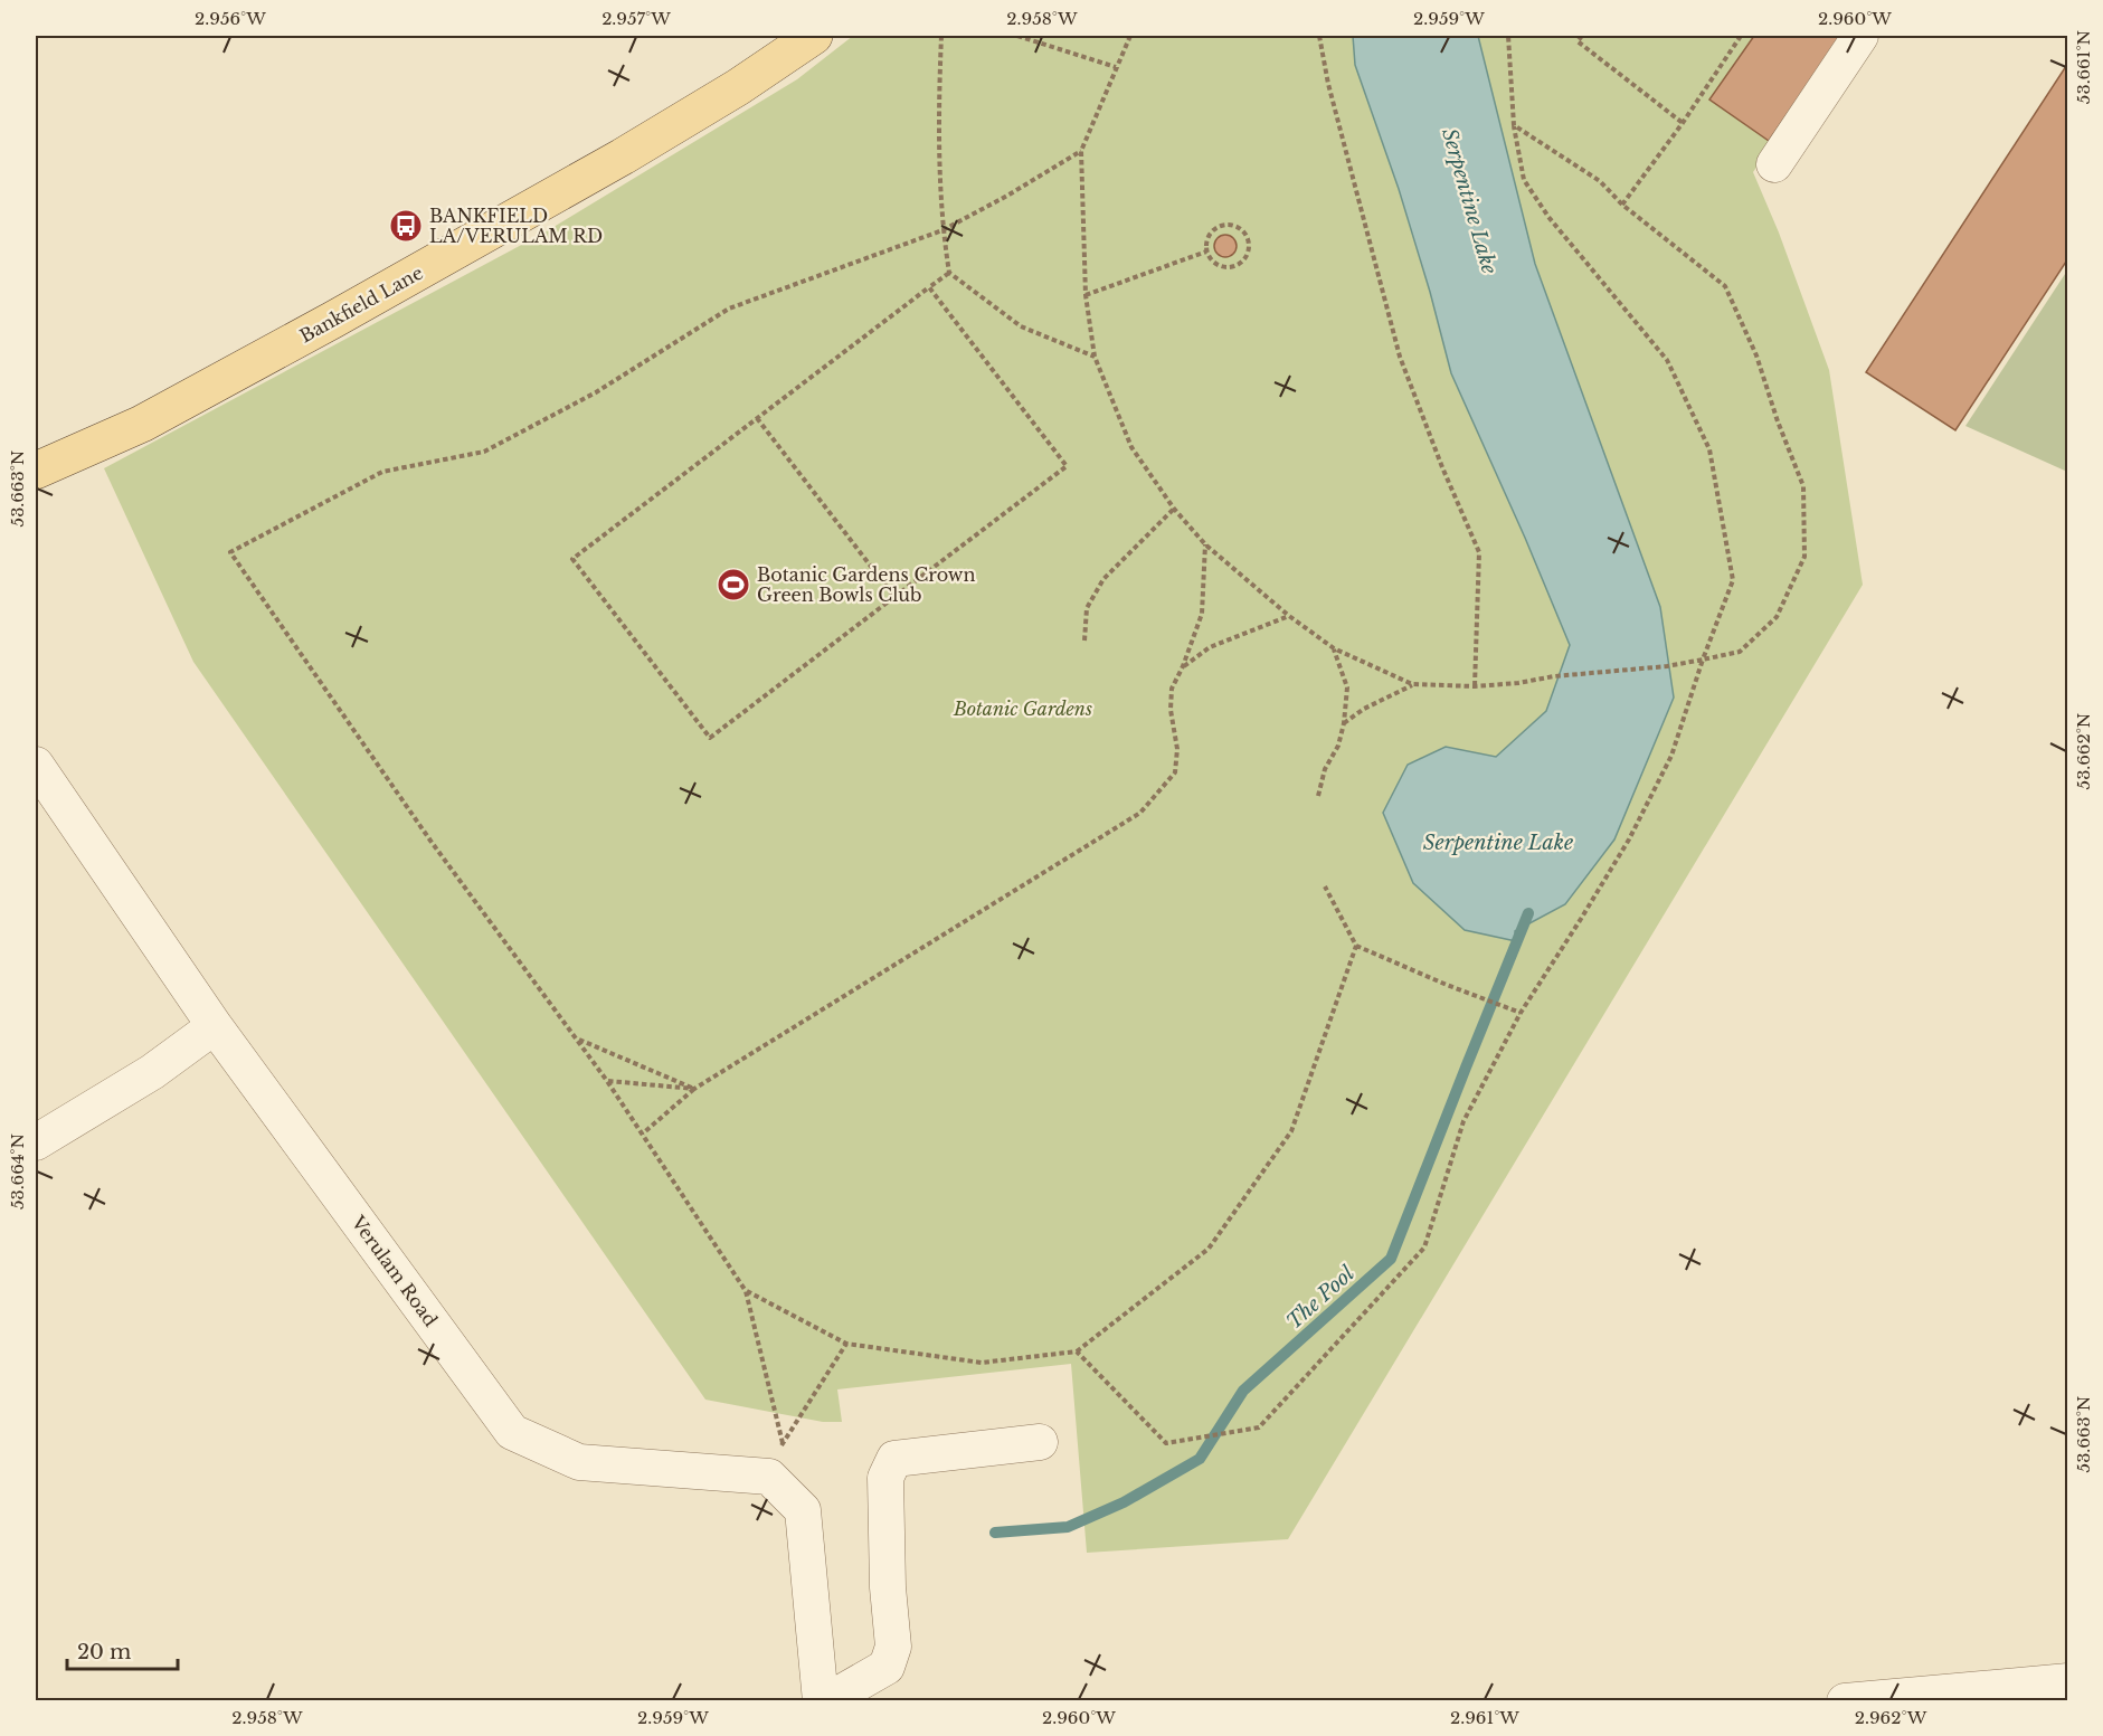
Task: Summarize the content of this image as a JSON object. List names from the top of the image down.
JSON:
{
  "streets": {
    "main road": ["Bankfield Lane"],
    "street": ["Verulam Road"]
  },
  "water": ["Serpentine Lake", "The Pool"],
  "parks": ["Botanic Gardens"],
  "places": {
    "bus stop": ["BANKFIELD LA/VERULAM RD"],
    "sports": ["Botanic Gardens Crown Green Bowls Club"]
  },
  "scale_bar": "20 m",
  "coordinates": [
    "2.956°W",
    "2.957°W",
    "2.958°W",
    "2.959°W",
    "2.960°W",
    "53.661°N",
    "53.663°N",
    "53.662°N",
    "53.664°N",
    "2.961°W",
    "2.962°W"
  ]
}
